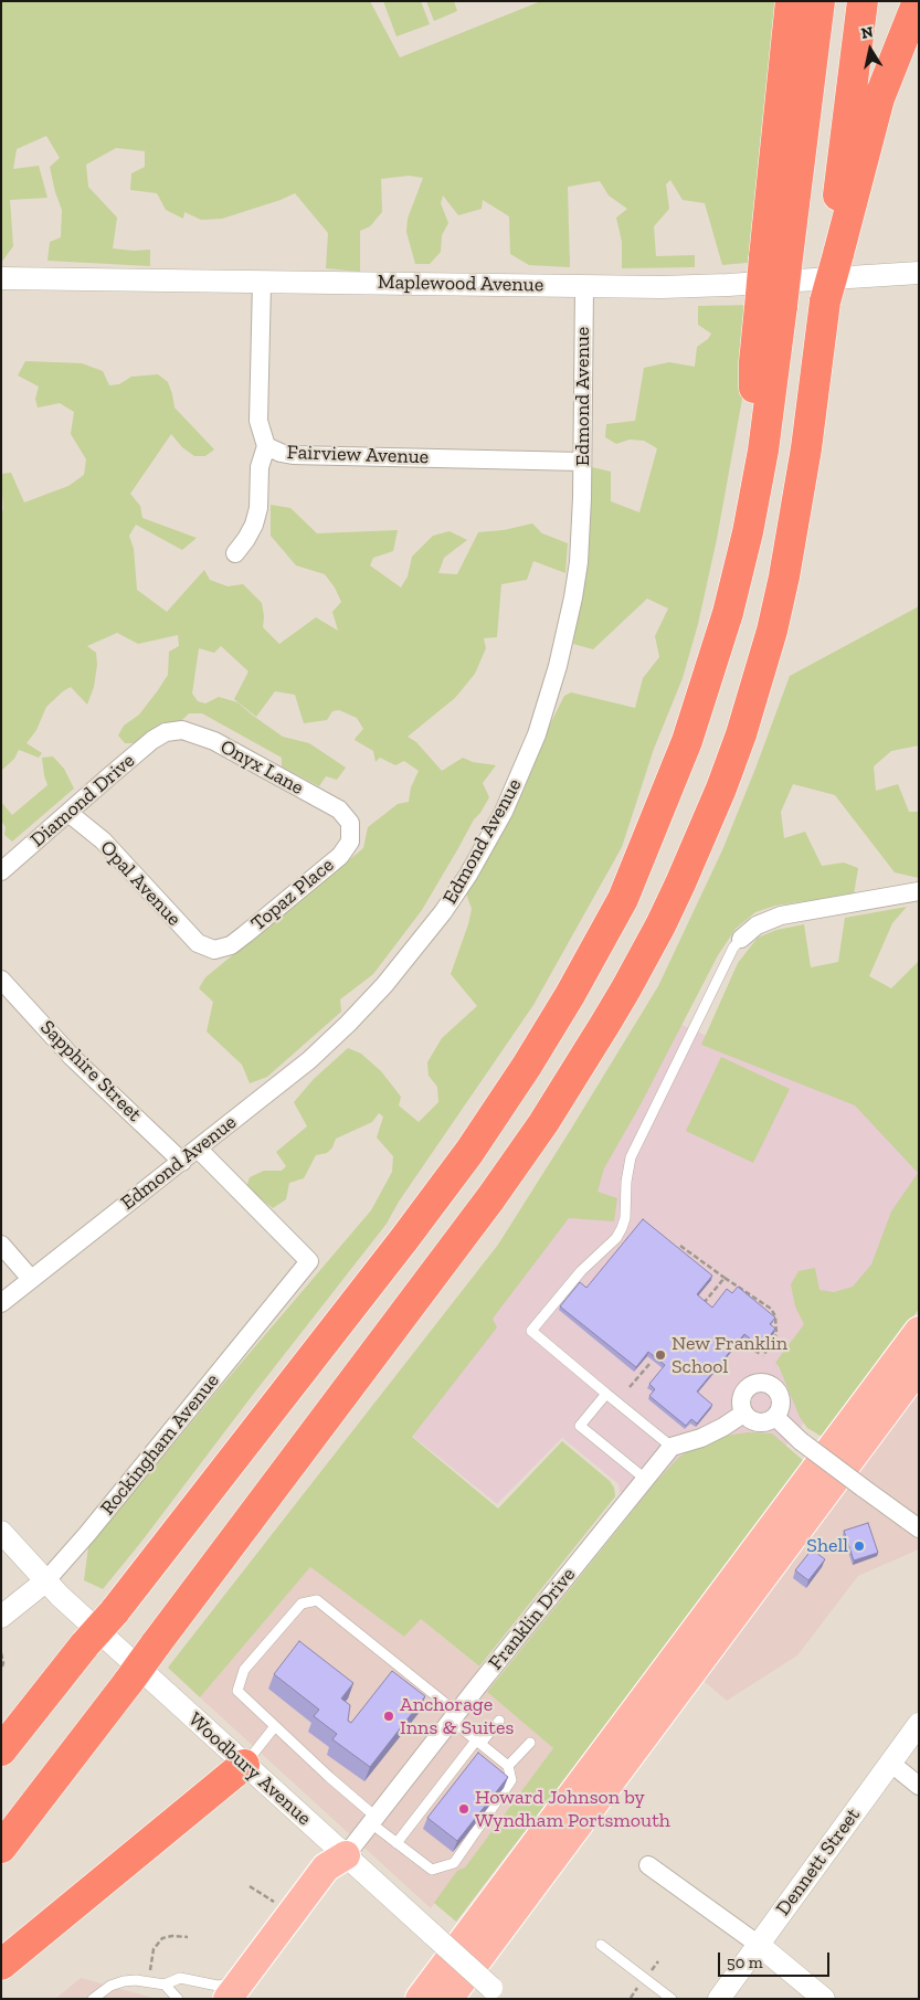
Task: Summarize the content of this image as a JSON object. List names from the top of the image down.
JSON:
{
  "streets": {
    "street": [
      "Maplewood Avenue",
      "Edmond Avenue",
      "Fairview Avenue",
      "Onyx Lane",
      "Diamond Drive",
      "Opal Avenue",
      "Topaz Place",
      "Sapphire Street",
      "Rockingham Avenue",
      "Franklin Drive",
      "Woodbury Avenue",
      "Dennett Street"
    ]
  },
  "crossings": [
    ["Maplewood Avenue", "Edmond Avenue"],
    ["Maplewood Avenue", "Fairview Avenue"],
    ["Edmond Avenue", "Fairview Avenue"],
    ["Edmond Avenue", "Sapphire Street"],
    ["Edmond Avenue", "Rockingham Avenue"],
    ["Onyx Lane", "Diamond Drive"],
    ["Onyx Lane", "Topaz Place"],
    ["Diamond Drive", "Opal Avenue"],
    ["Opal Avenue", "Topaz Place"],
    ["Rockingham Avenue", "Woodbury Avenue"],
    ["Franklin Drive", "Woodbury Avenue"]
  ],
  "places": [
    "New Franklin School",
    "Shell",
    "Anchorage Inns & Suites",
    "Howard Johnson by Wyndham Portsmouth"
  ],
  "scale_bar": "50 m",
  "north": "top"
}
